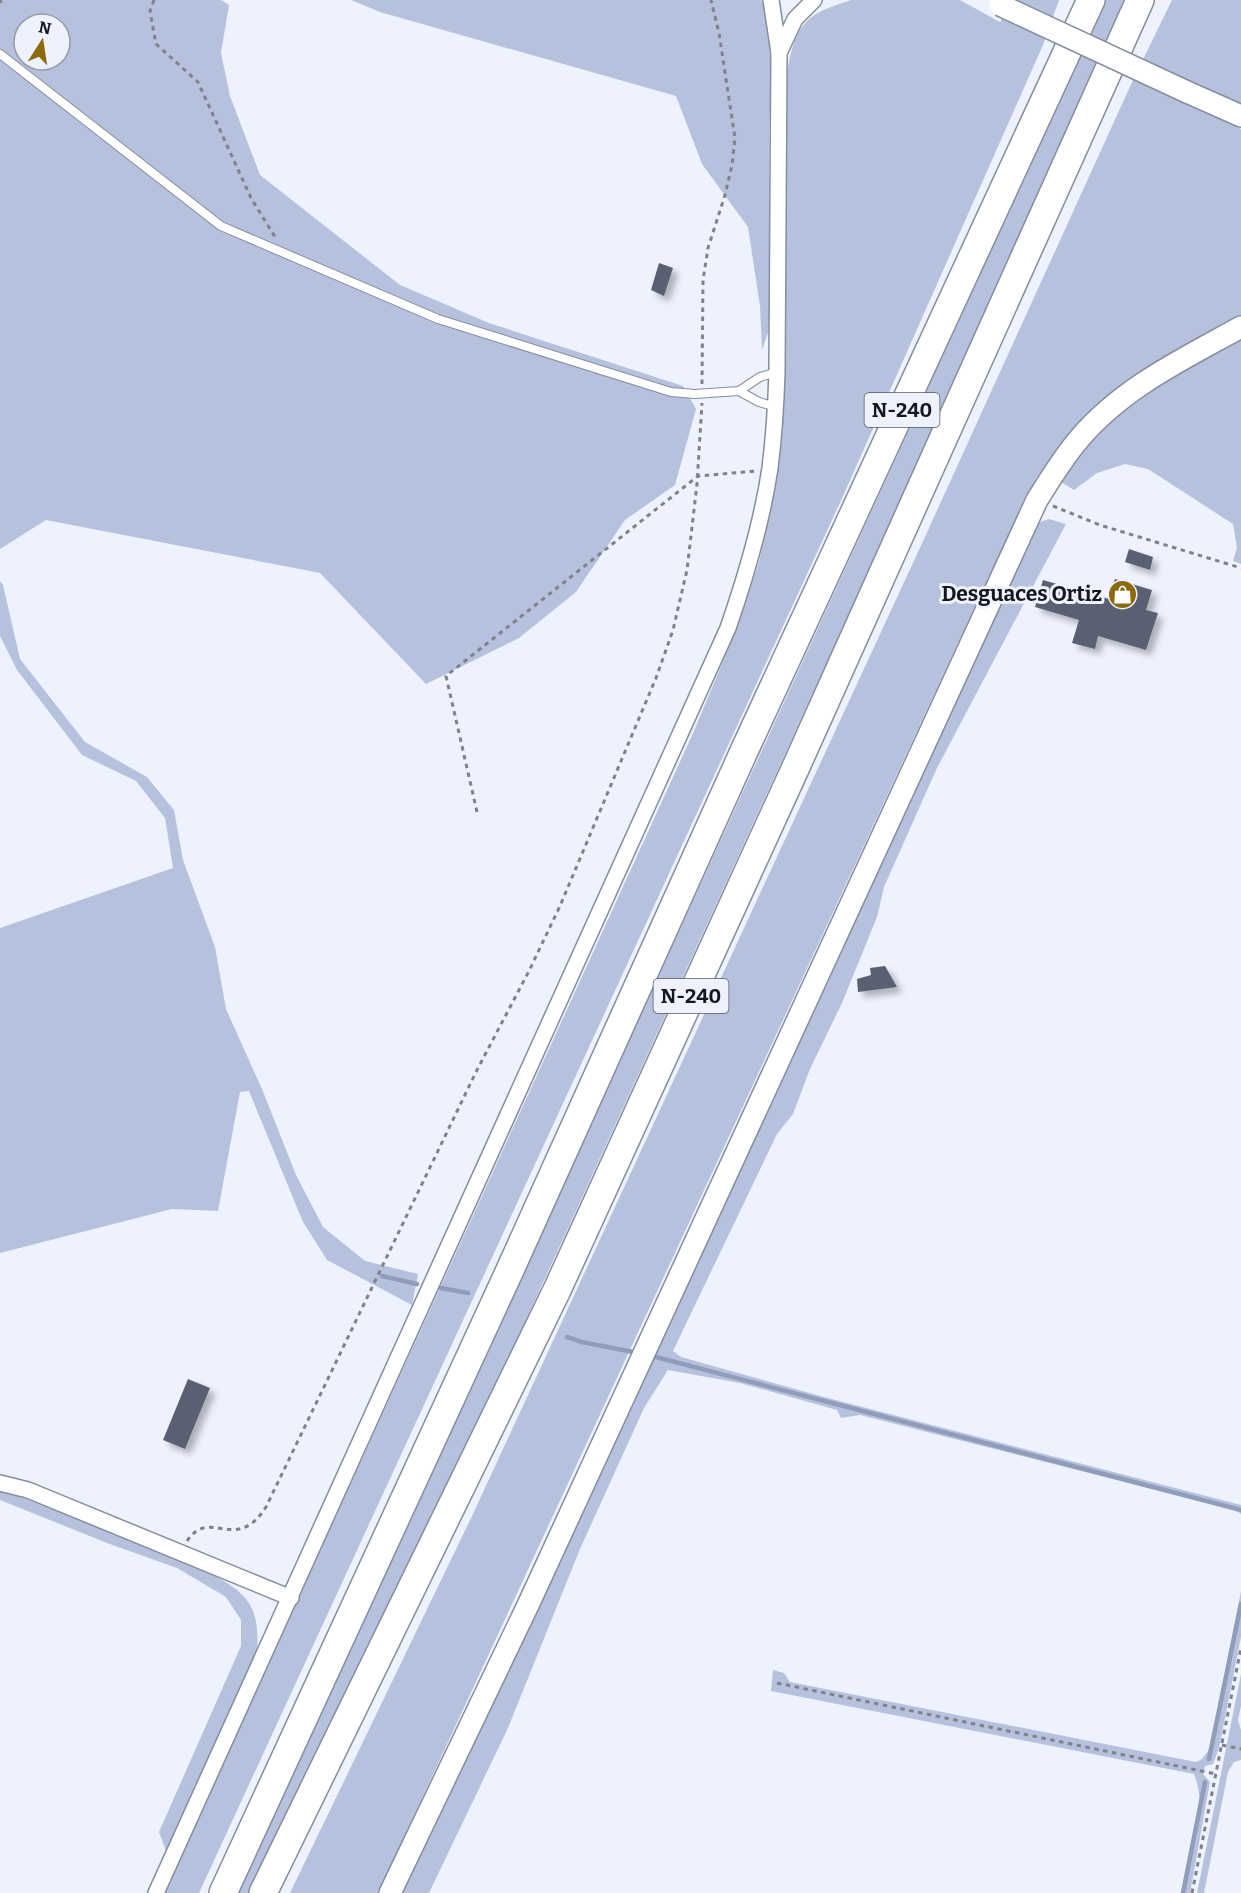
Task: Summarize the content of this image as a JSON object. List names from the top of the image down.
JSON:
{
  "streets": {
    "highway": ["N-240"]
  },
  "places": {
    "shop": ["Desguaces Ortiz"]
  },
  "north": "top"
}
